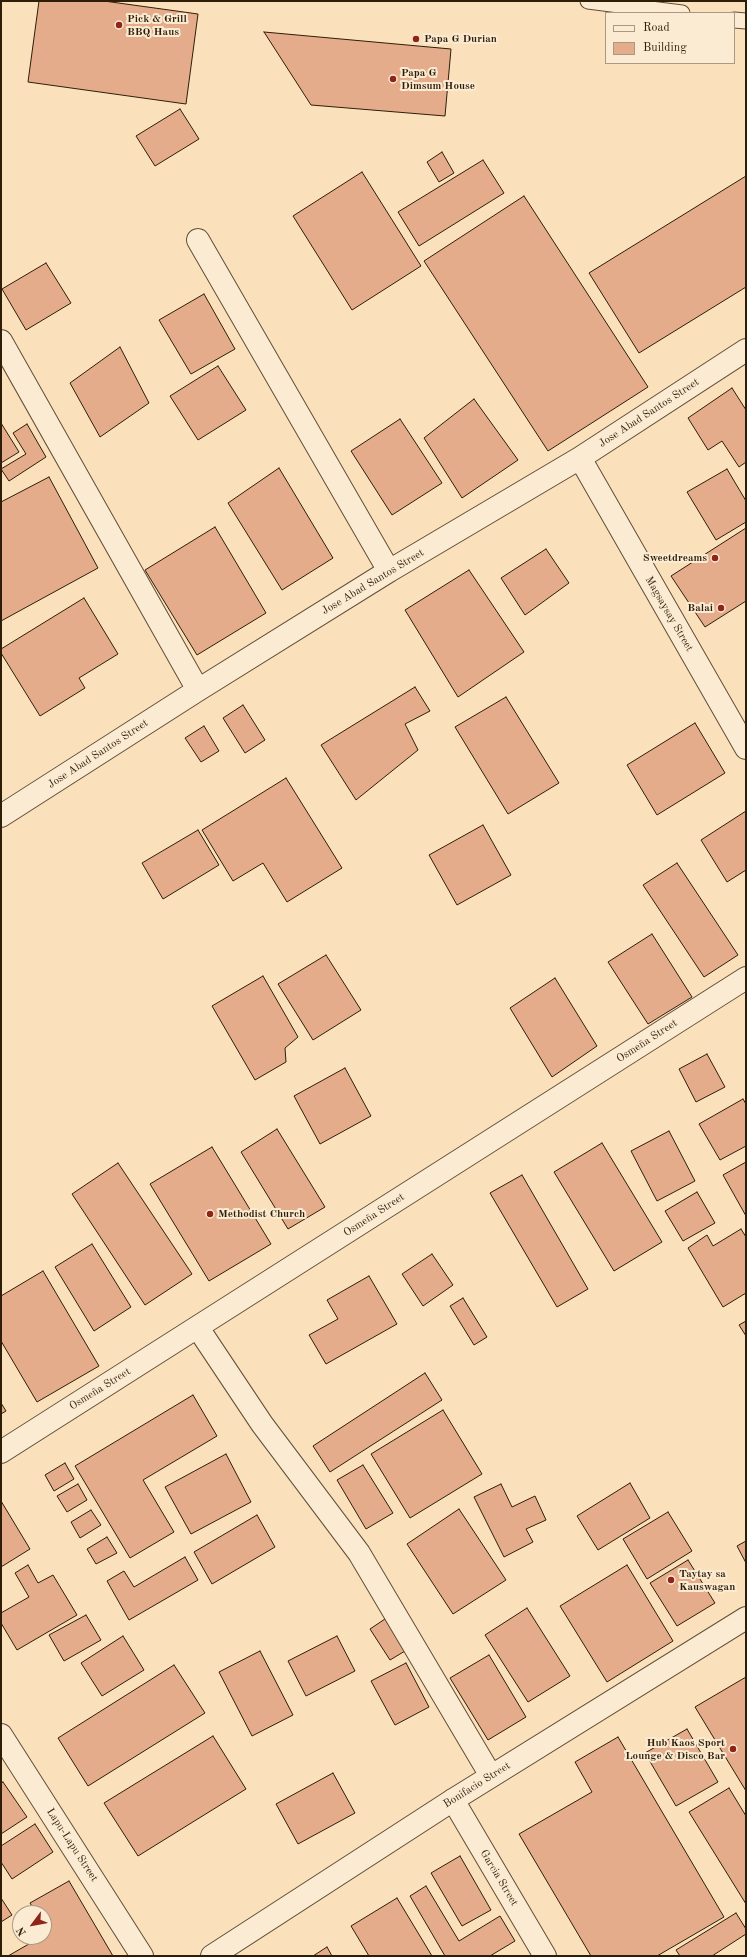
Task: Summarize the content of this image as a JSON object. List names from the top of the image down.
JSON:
{
  "streets": {
    "street": [
      "Jose Abad Santos Street",
      "Magsaysay Street",
      "Osmeña Street",
      "Bonifacio Street",
      "Lapu-Lapu Street",
      "Garcia Street"
    ]
  },
  "crossings": [
    ["Jose Abad Santos Street", "Magsaysay Street"],
    ["Bonifacio Street", "Garcia Street"]
  ],
  "places": [
    "Pick & Grill BBQ Haus",
    "Papa G Durian",
    "Papa G Dimsum House",
    "Sweetdreams",
    "Balai",
    "Methodist Church",
    "Taytay sa Kauswagan",
    "Hub Kaos Sport Lounge & Disco Bar"
  ],
  "legend": ["Road", "Building"],
  "north": "bottom left"
}
